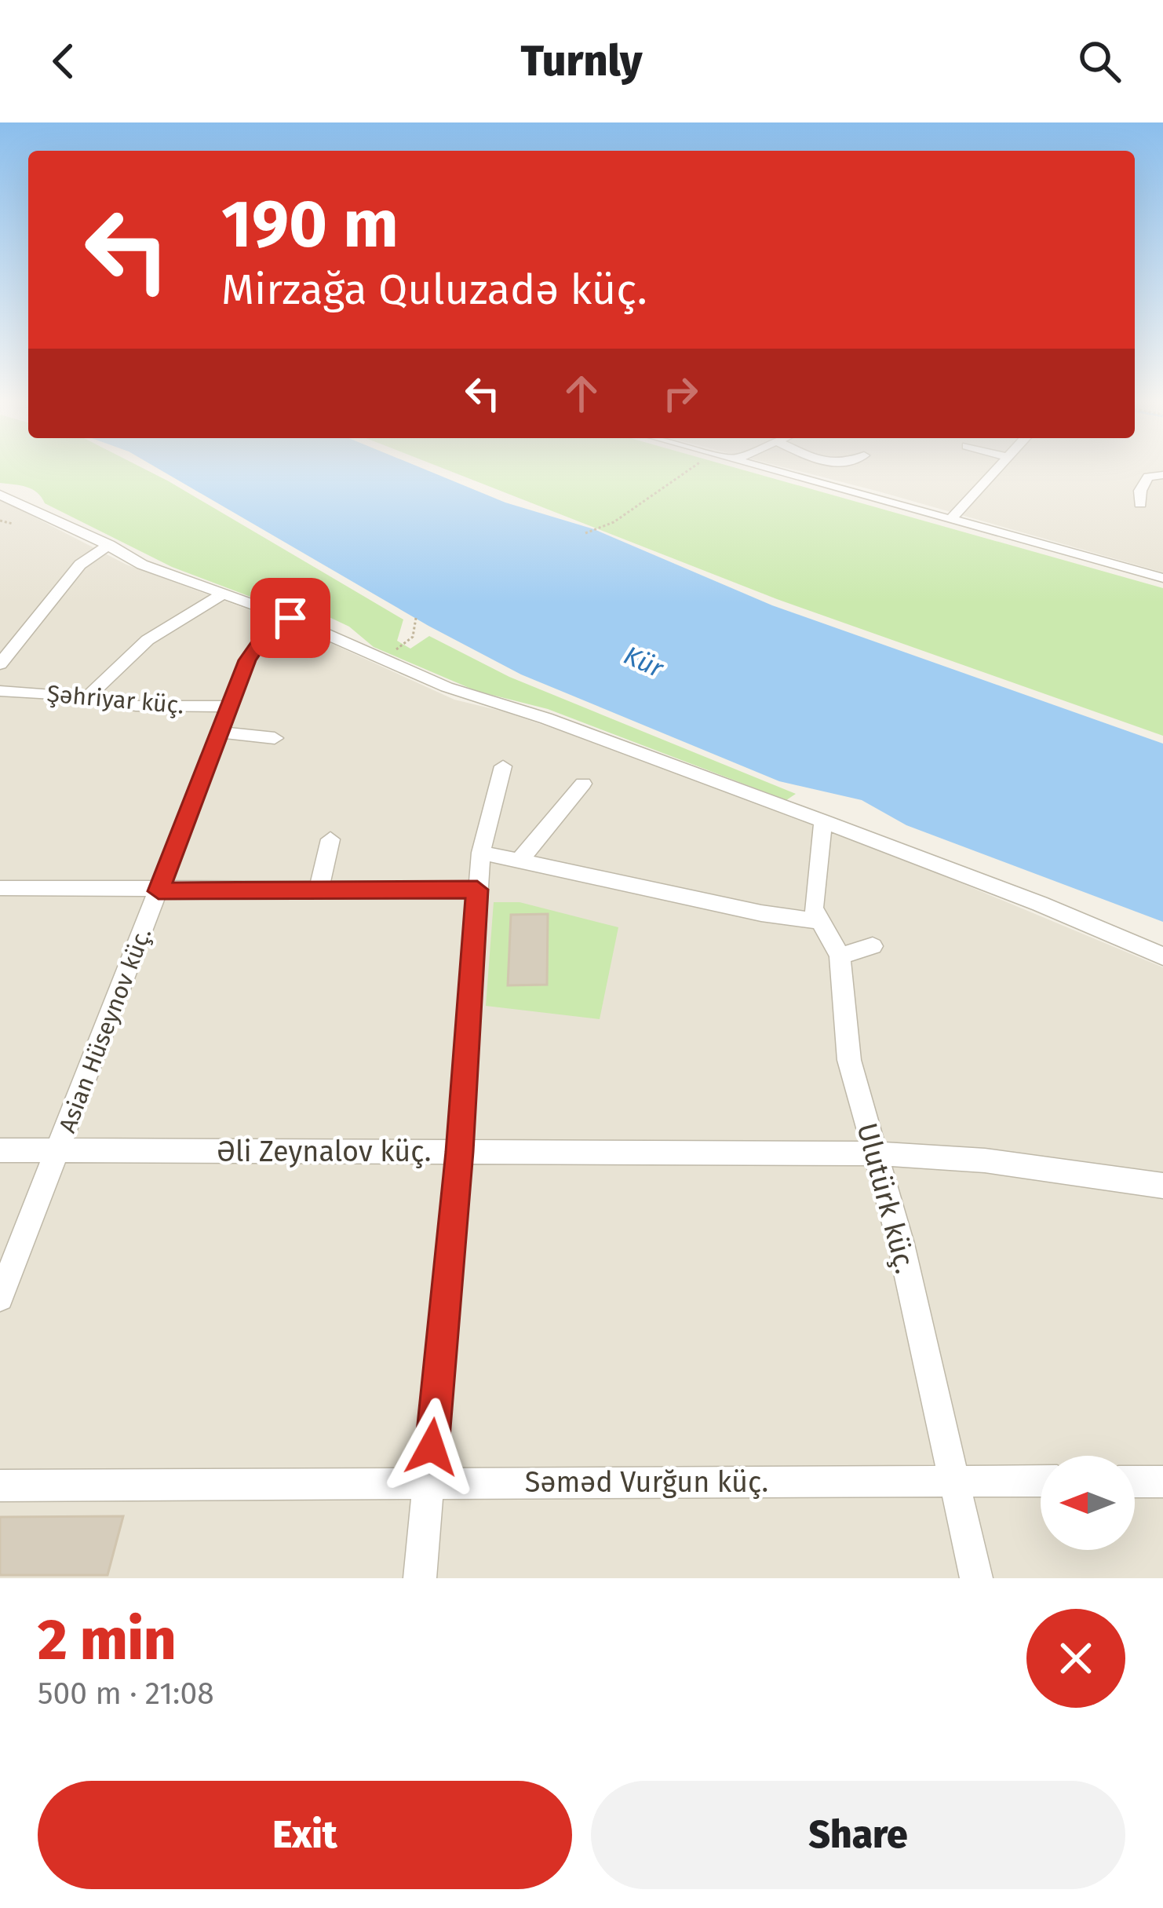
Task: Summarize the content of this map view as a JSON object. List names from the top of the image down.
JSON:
{
  "streets": {
    "street": [
      "Şəhriyar küç.",
      "Asian Hüseynov küç.",
      "Əli Zeynalov küç.",
      "Ulutürk küç.",
      "Səməd Vurğun küç."
    ]
  },
  "crossings": [
    ["Şəhriyar küç.", "Asian Hüseynov küç."],
    ["Asian Hüseynov küç.", "Əli Zeynalov küç."],
    ["Əli Zeynalov küç.", "Ulutürk küç."],
    ["Ulutürk küç.", "Səməd Vurğun küç."]
  ],
  "water": ["Kür"],
  "north": "left",
  "page": {
    "header": "Turnly",
    "turn": ["190 m", "Mirzağa Quluzadə küç."],
    "heading": ["2 min", "500 m · 21:08"],
    "buttons": ["Exit", "Share"]
  }
}
